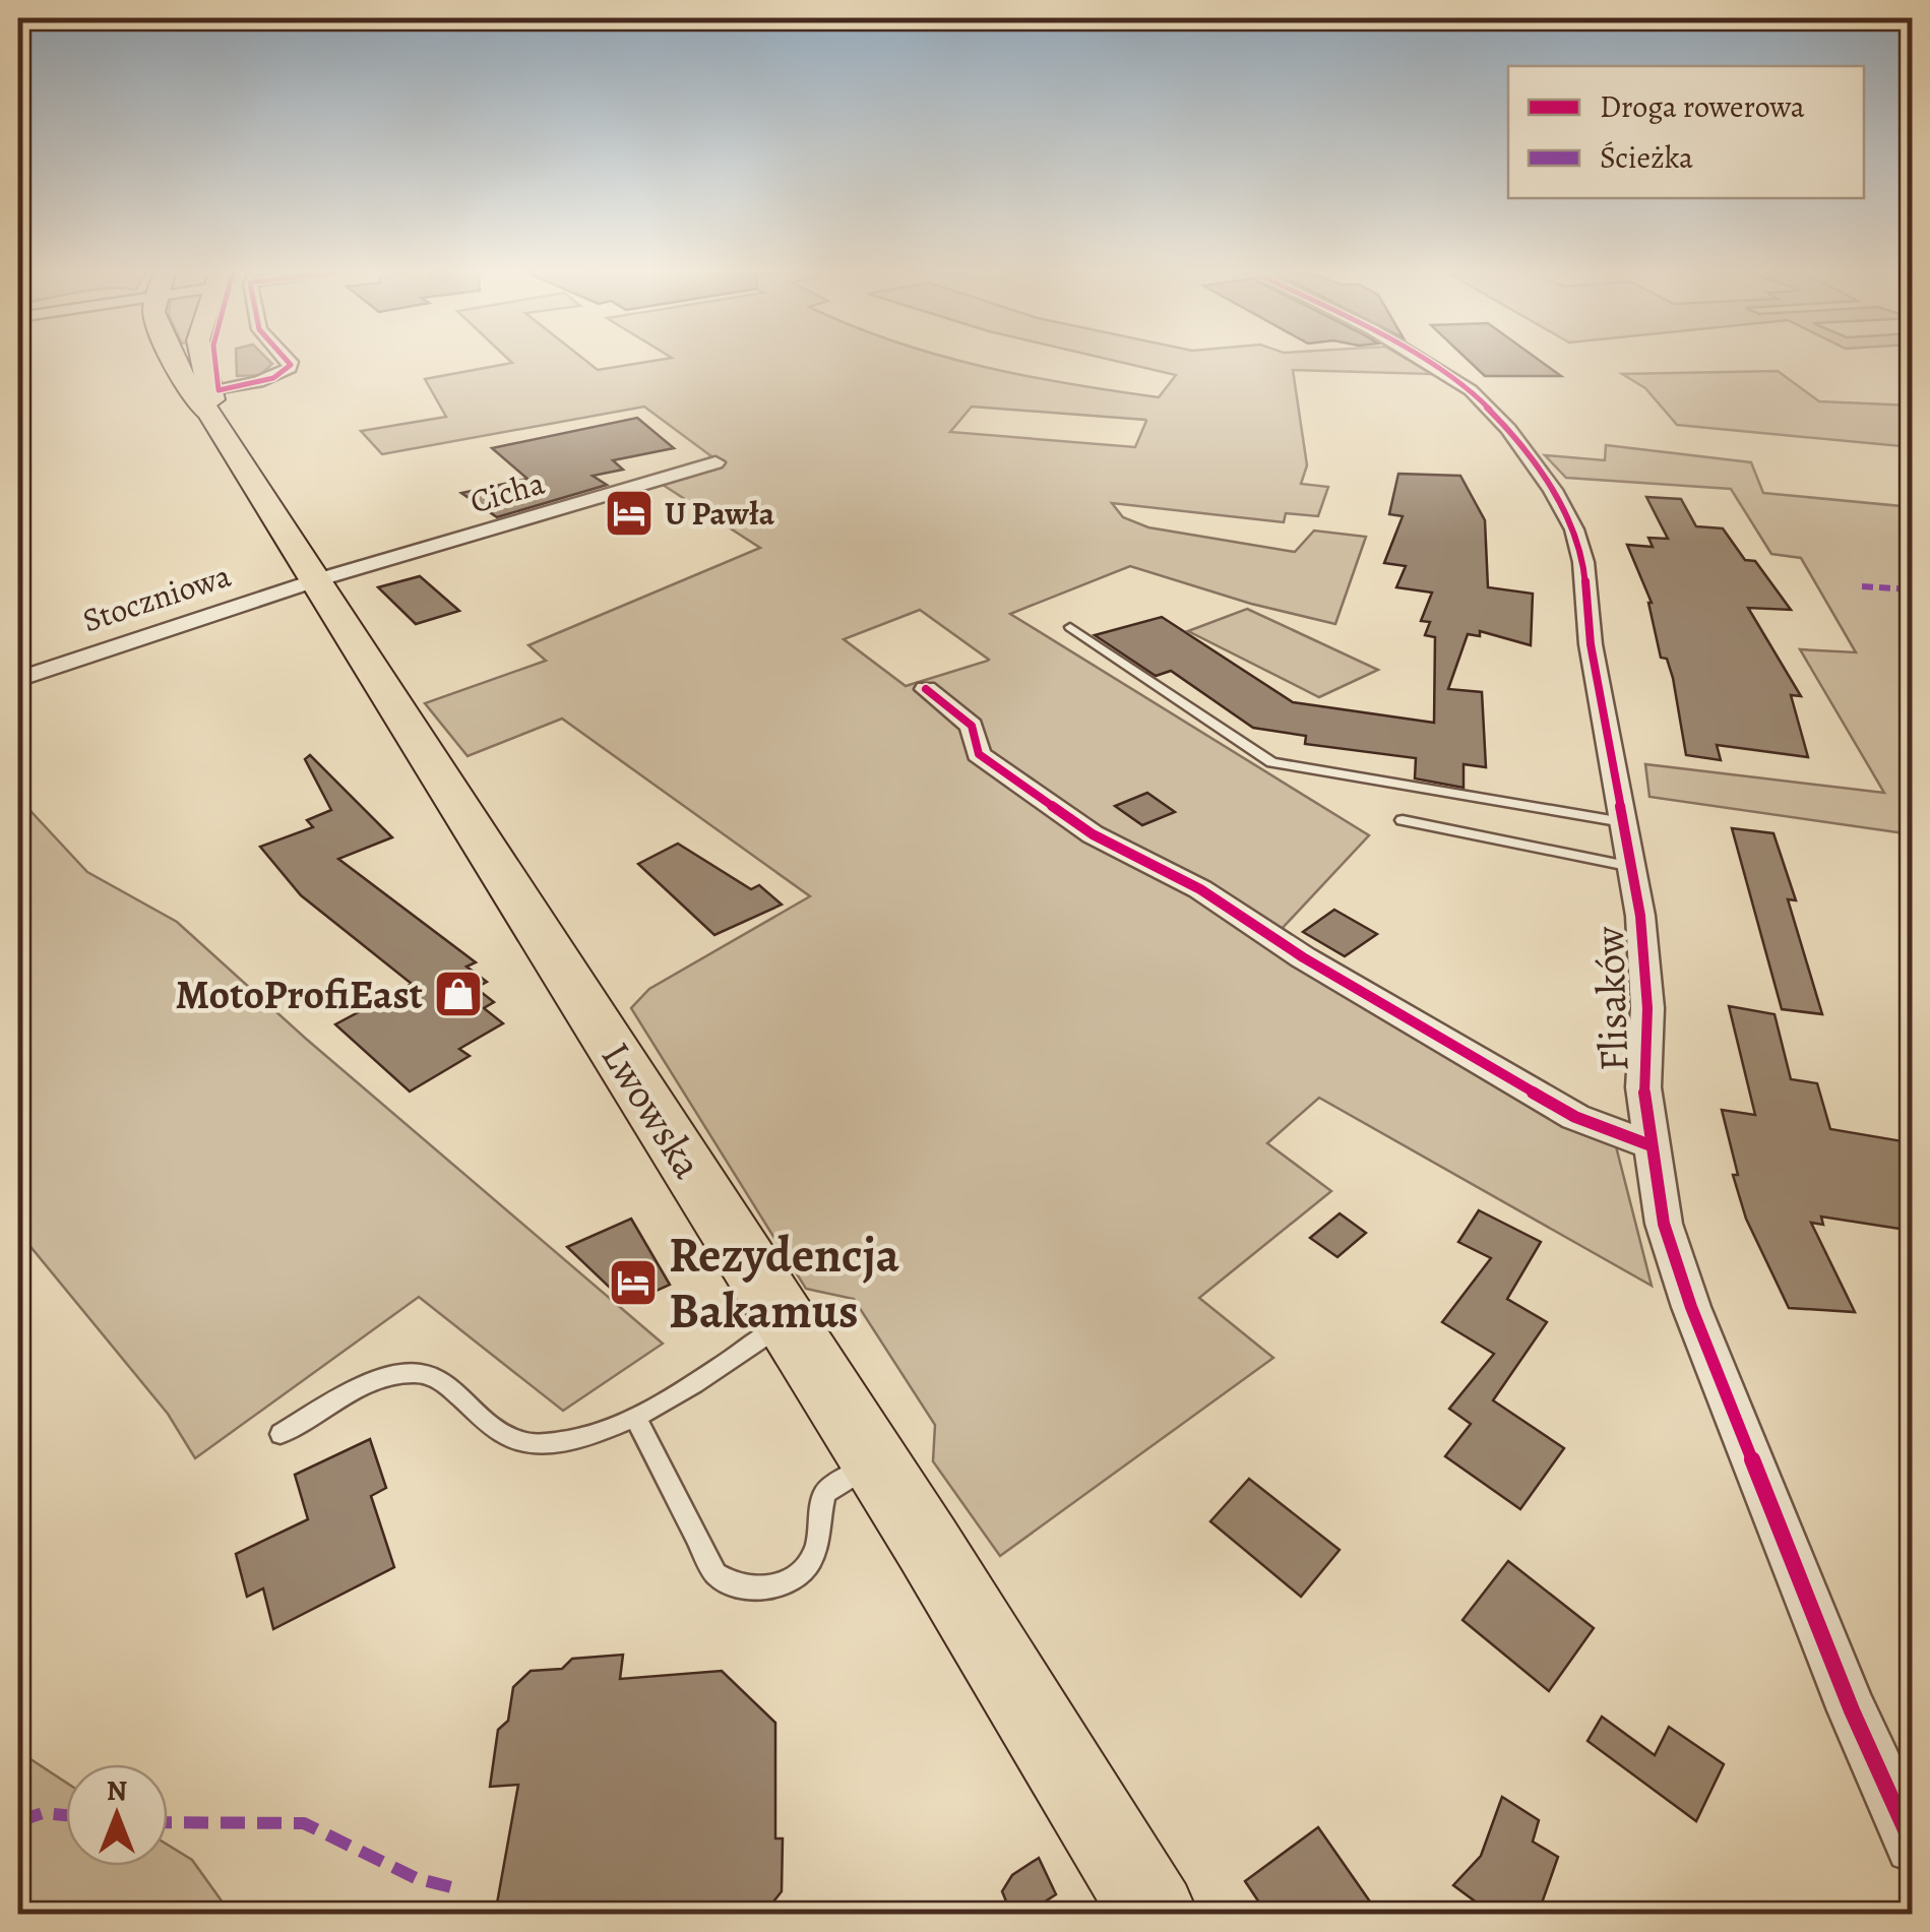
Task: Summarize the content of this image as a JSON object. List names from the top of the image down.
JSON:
{
  "streets": {
    "main road": ["Lwowska"],
    "street": ["Cicha", "Stoczniowa", "Flisaków"]
  },
  "crossings": [
    ["Cicha", "Stoczniowa"],
    ["Cicha", "Lwowska"],
    ["Stoczniowa", "Lwowska"]
  ],
  "places": {
    "hotel": ["U Pawła", "Rezydencja Bakamus"],
    "shop": ["MotoProfiEast"]
  },
  "legend": ["Droga rowerowa", "Ścieżka"],
  "north": "top"
}
